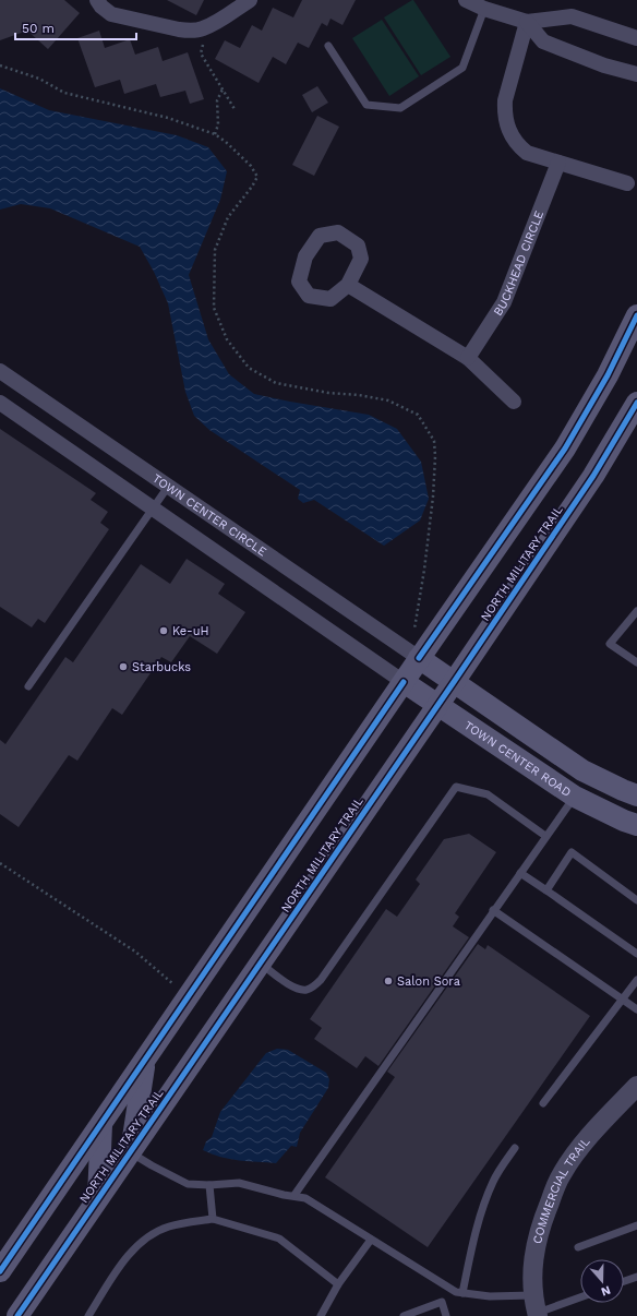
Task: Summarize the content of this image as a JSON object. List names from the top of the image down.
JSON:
{
  "streets": {
    "main road": ["NORTH MILITARY TRAIL", "TOWN CENTER ROAD"],
    "street": ["BUCKHEAD CIRCLE", "TOWN CENTER CIRCLE", "COMMERCIAL TRAIL"]
  },
  "crossings": [
    ["NORTH MILITARY TRAIL", "TOWN CENTER ROAD"]
  ],
  "places": ["Ke-uH", "Starbucks", "Salon Sora"],
  "scale_bar": "50 m",
  "north": "bottom"
}
